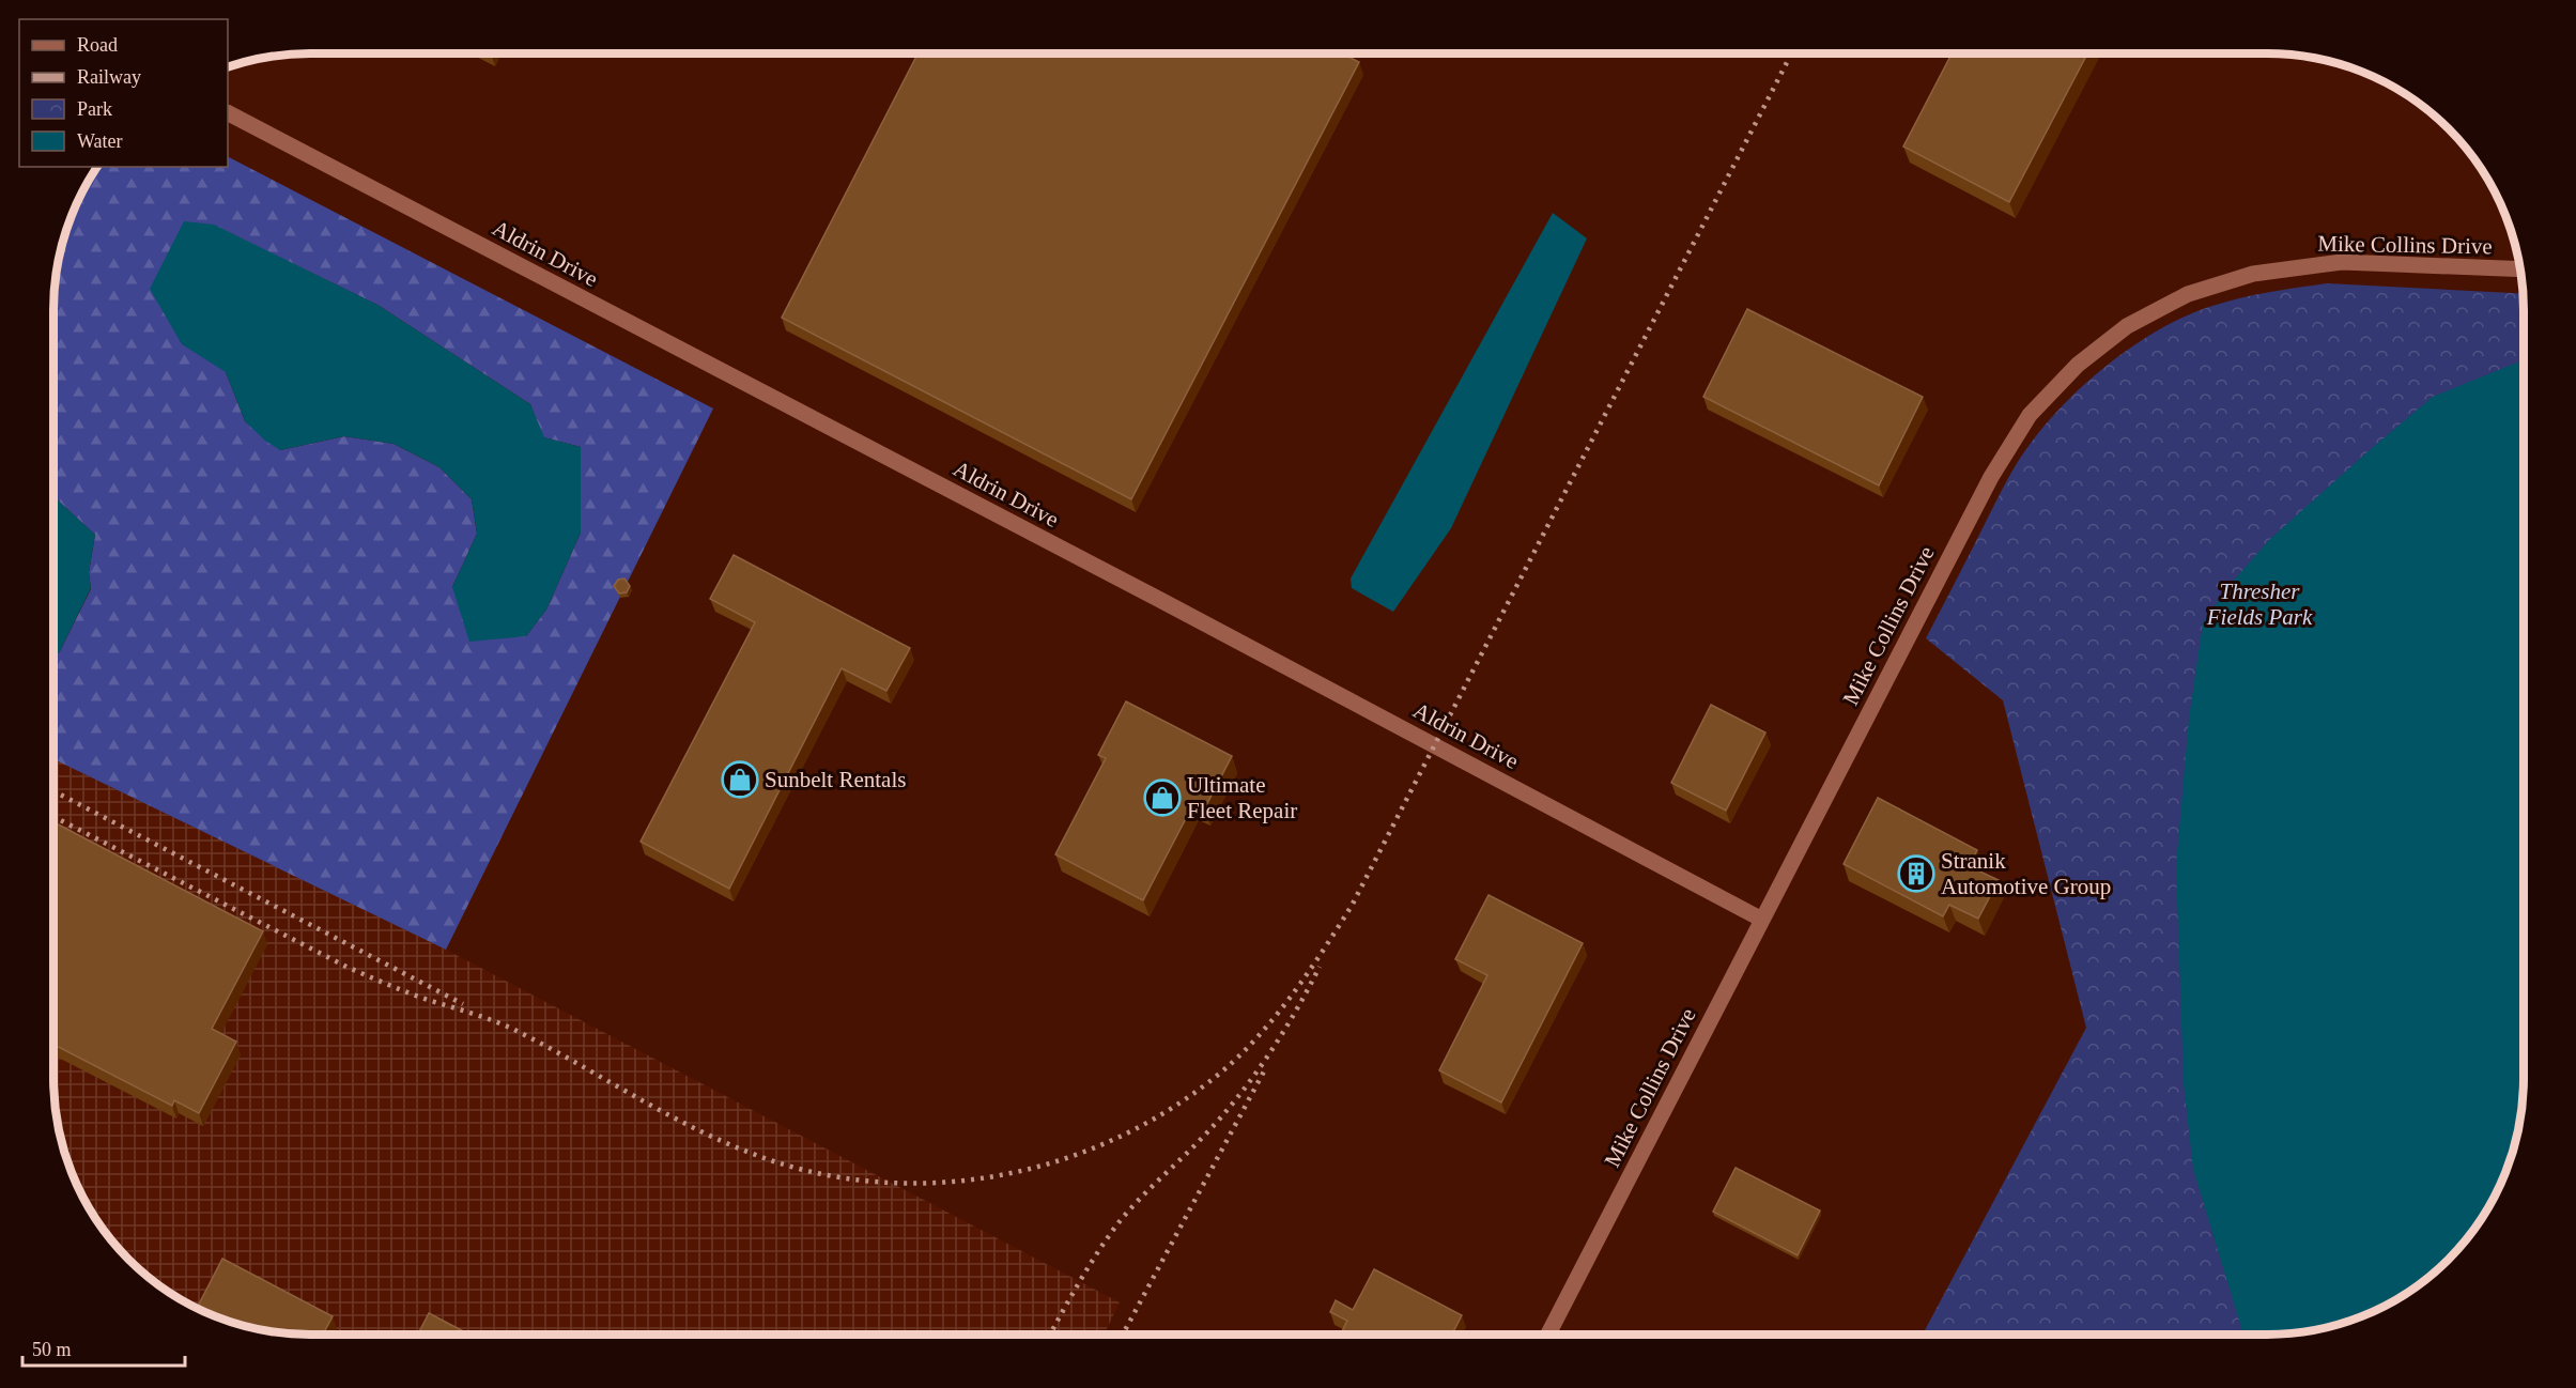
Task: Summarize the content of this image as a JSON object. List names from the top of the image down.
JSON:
{
  "streets": {
    "street": ["Mike Collins Drive", "Aldrin Drive"]
  },
  "crossings": [
    ["Mike Collins Drive", "Aldrin Drive"]
  ],
  "parks": ["Thresher Fields Park"],
  "places": {
    "shop": ["Sunbelt Rentals", "Ultimate Fleet Repair"],
    "building": ["Stranik Automotive Group"]
  },
  "legend": [
    "Road",
    "Railway",
    "Park",
    "Water"
  ],
  "scale_bar": "50 m"
}
